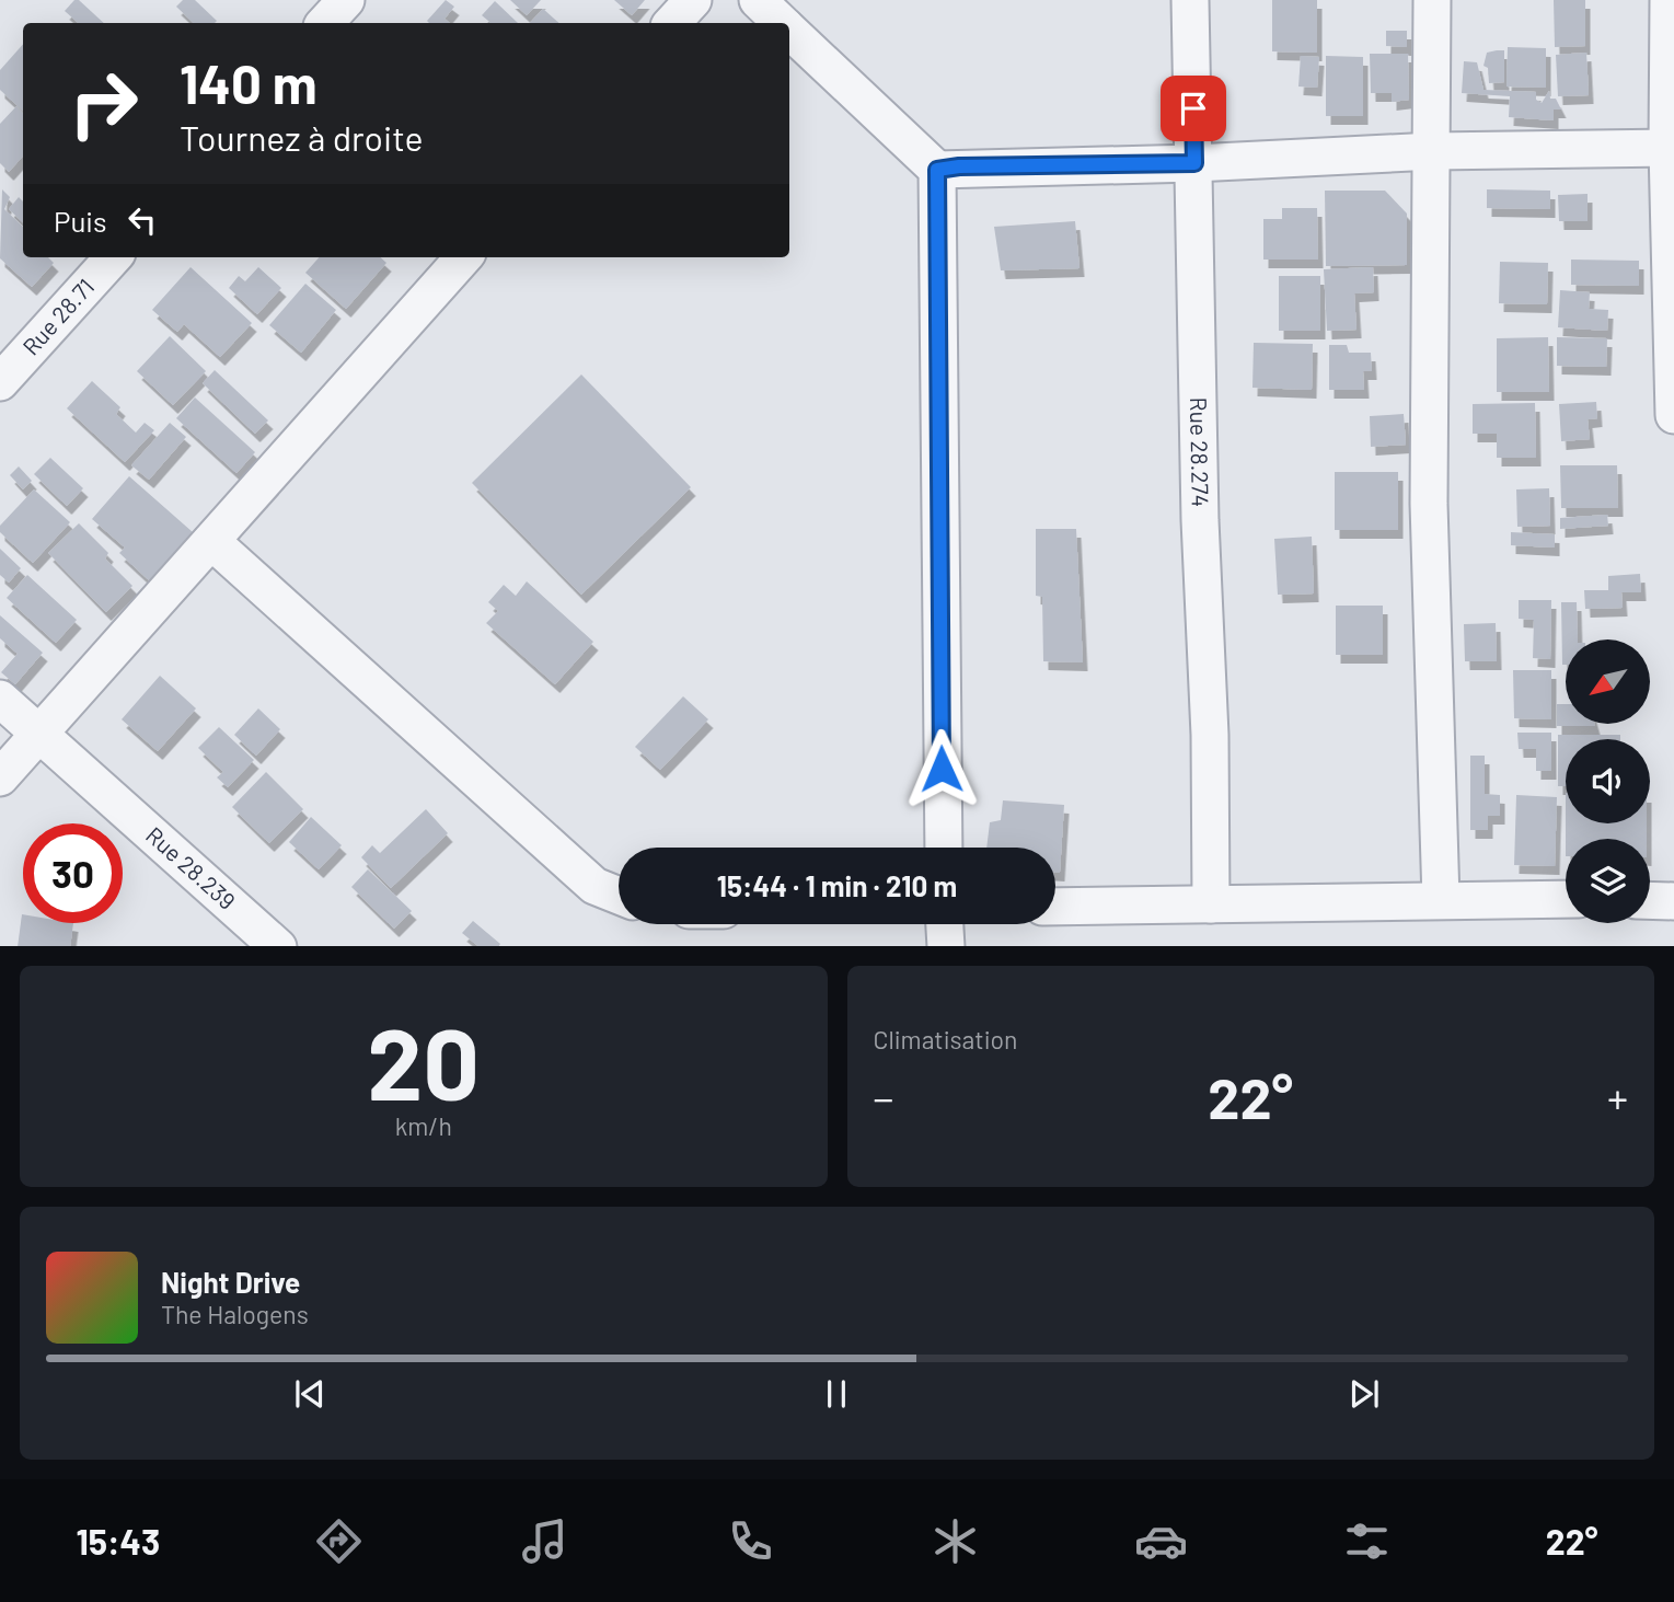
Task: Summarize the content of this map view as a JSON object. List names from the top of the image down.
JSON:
{
  "streets": {
    "street": ["Rue 28.71", "Rue 28.274", "Rue 28.239"]
  },
  "north": "bottom left",
  "page": {
    "turn": ["140 m", "Tournez à droite"],
    "then": "Puis",
    "limit": "30",
    "trip": "15:44 · 1 min · 210 m",
    "tile": [
      ["20", "km/h"],
      "Climatisation"
    ],
    "heat": ["−", "22°", "+"],
    "song": ["Night Drive", "The Halogens"],
    "tabs": ["15:43", "22°"]
  }
}
